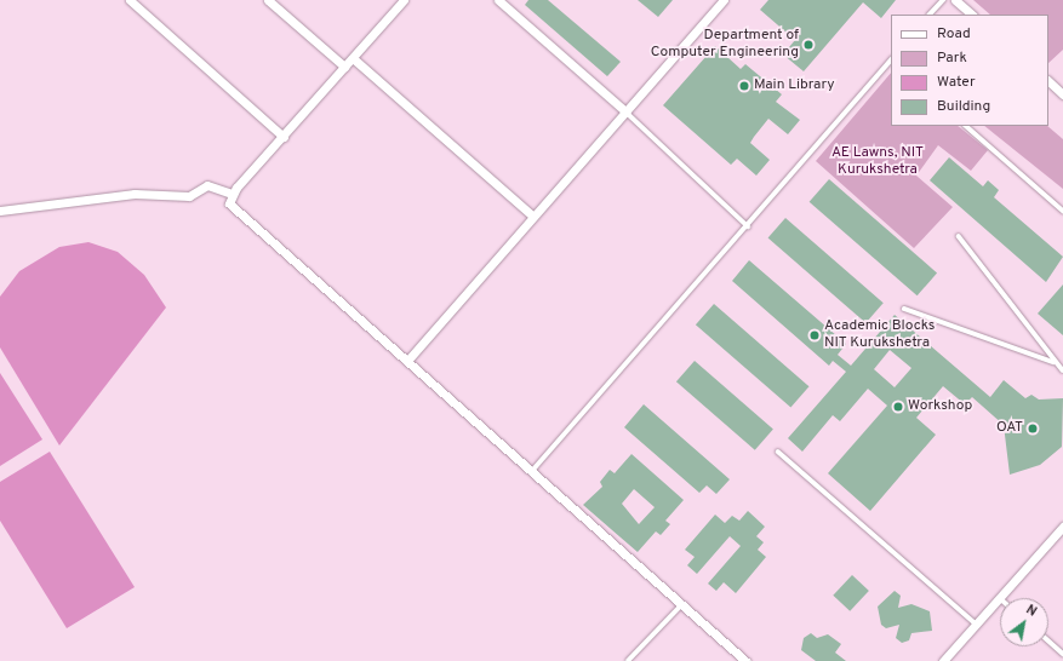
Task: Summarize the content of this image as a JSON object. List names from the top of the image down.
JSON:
{
  "parks": ["AE Lawns, NIT Kurukshetra"],
  "places": [
    "Department of Computer Engineering",
    "Main Library",
    "Academic Blocks NIT Kurukshetra",
    "Workshop",
    "OAT"
  ],
  "legend": [
    "Road",
    "Park",
    "Water",
    "Building"
  ],
  "north": "top right"
}
